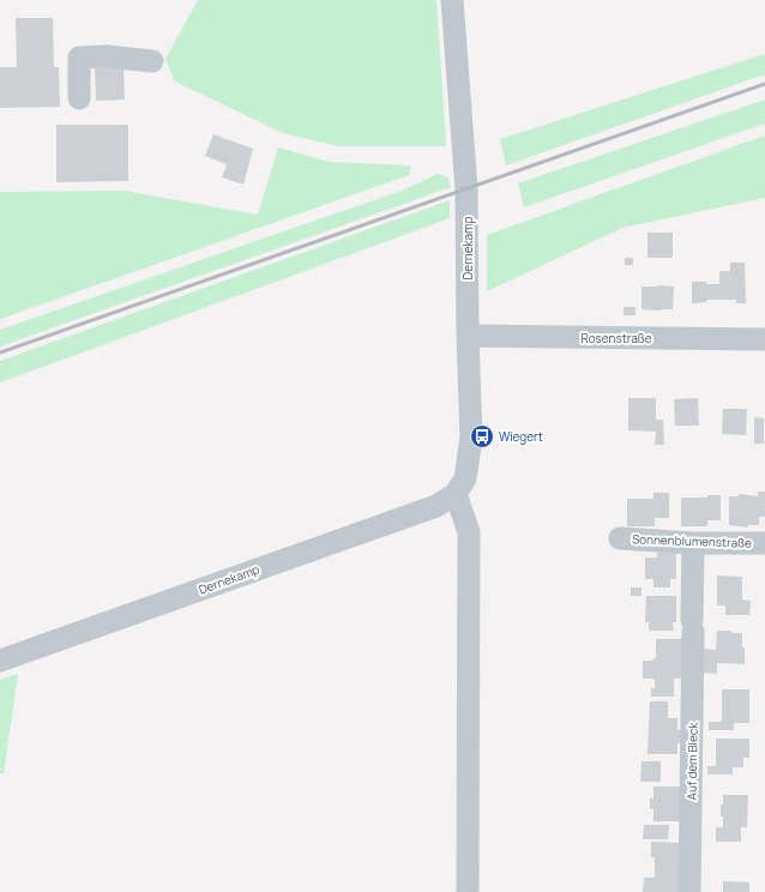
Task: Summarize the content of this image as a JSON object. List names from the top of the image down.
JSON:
{
  "streets": {
    "street": [
      "Dernekamp",
      "Rosenstraße",
      "Sonnenblumenstraße",
      "Auf dem Bleck"
    ]
  },
  "crossings": [
    ["Dernekamp", "Rosenstraße"],
    ["Sonnenblumenstraße", "Auf dem Bleck"]
  ],
  "places": {
    "bus stop": ["Wiegert"]
  }
}
